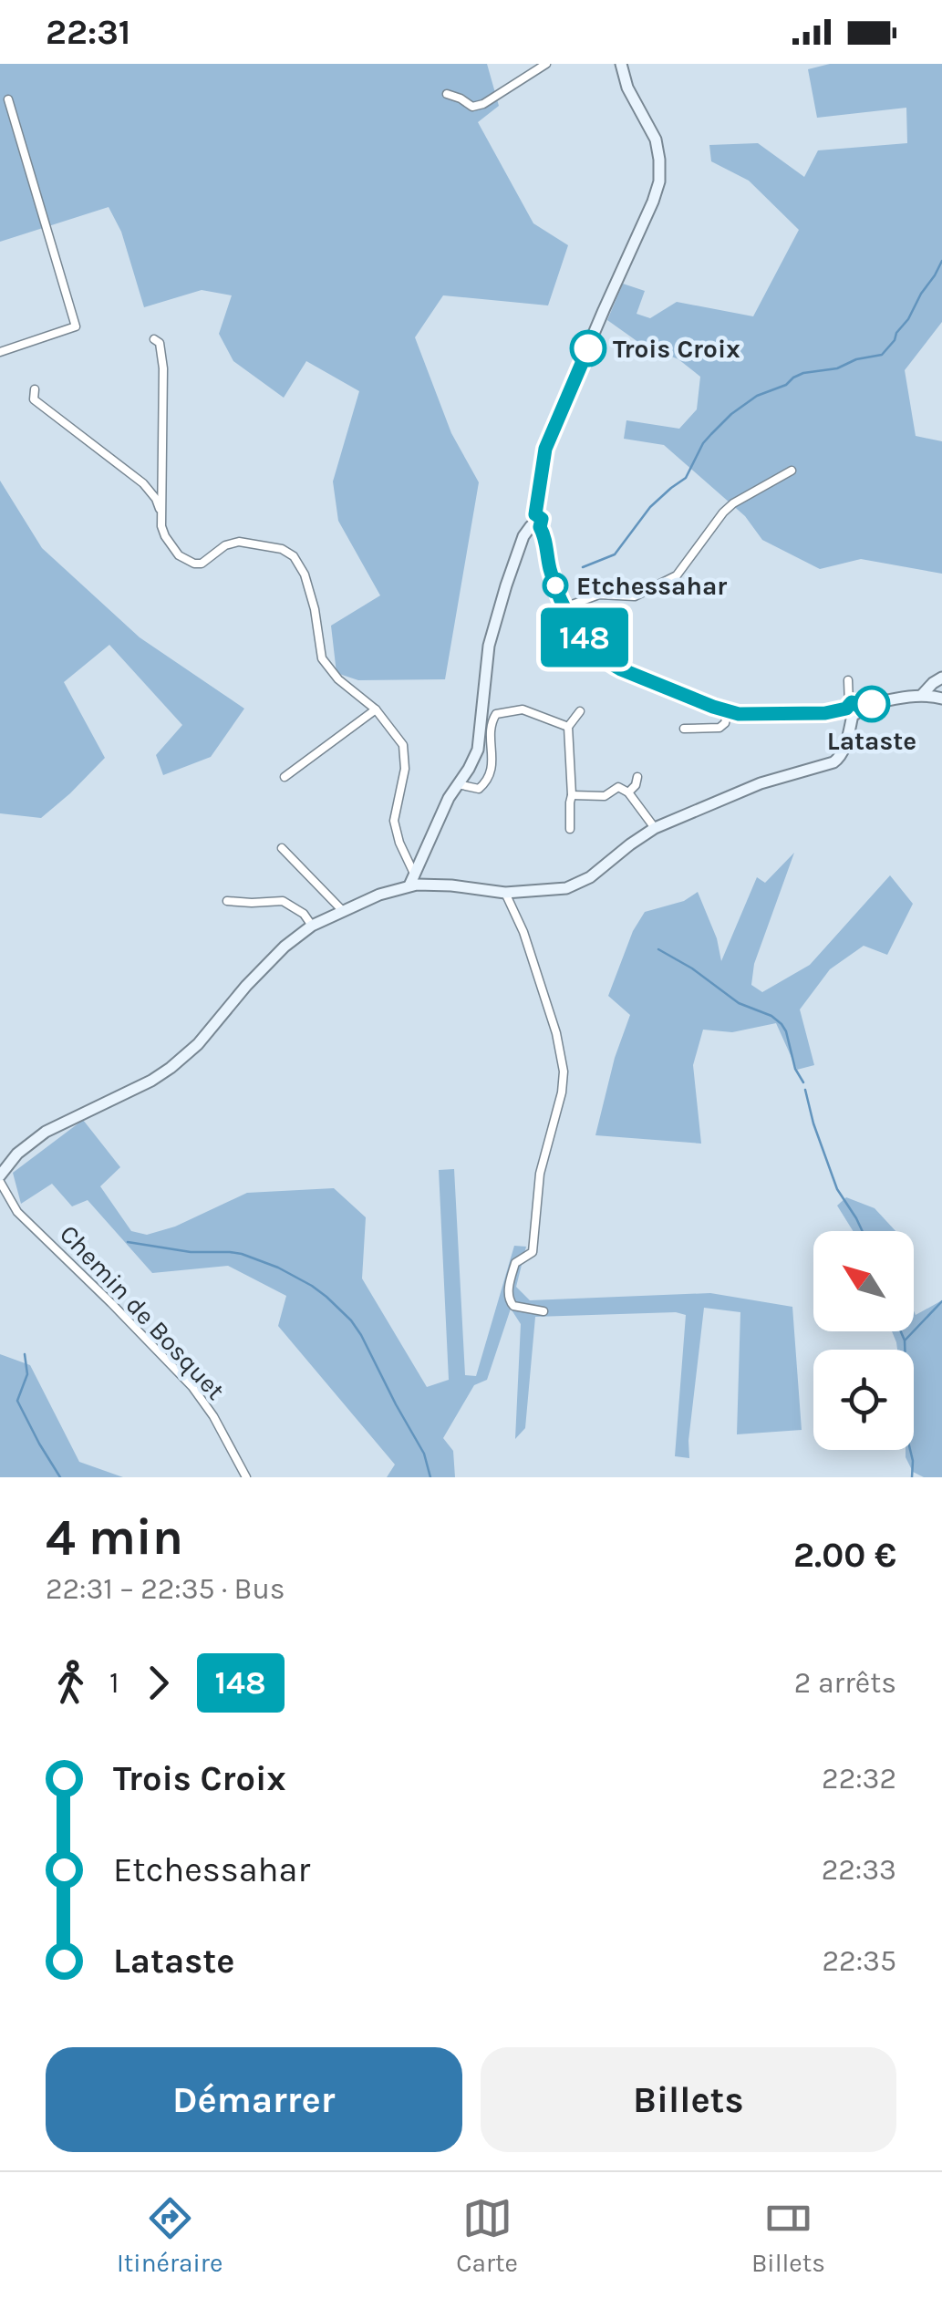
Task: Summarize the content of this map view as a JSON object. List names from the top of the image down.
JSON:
{
  "streets": {
    "street": ["Chemin de Bosquet"]
  },
  "places": ["Trois Croix", "Etchessahar", "Lataste"],
  "lines": ["bus line 148"],
  "north": "top left",
  "page": {
    "status": "22:31",
    "on_map": "148",
    "heading": ["4 min", "22:31 – 22:35 · Bus", "2.00 €"],
    "legs": ["1", "148", "2 arrêts"],
    "list": [
      {
        "name": "Trois Croix",
        "value": "22:32"
      },
      {
        "name": "Etchessahar",
        "value": "22:33"
      },
      {
        "name": "Lataste",
        "value": "22:35"
      }
    ],
    "buttons": ["Démarrer", "Billets"],
    "tabs": ["Itinéraire", "Carte", "Billets"]
  }
}
